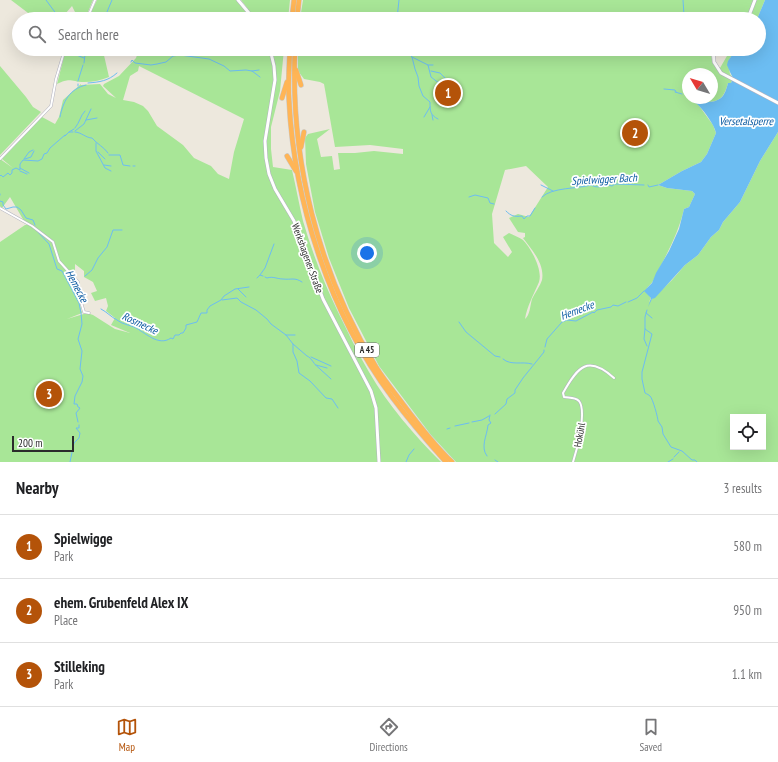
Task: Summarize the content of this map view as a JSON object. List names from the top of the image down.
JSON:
{
  "streets": {
    "highway": ["A 45"],
    "main road": ["Werkshagener Straße"],
    "street": ["Hokühl"]
  },
  "water": [
    "Versetalsperre",
    "Spielwigger Bach",
    "Hemecke",
    "Rosmecke"
  ],
  "scale_bar": "200 m",
  "north": "top left",
  "page": {
    "search": "Search here",
    "pins": ["1", "2", "3"],
    "scale": "200 m",
    "heading": ["Nearby", "3 results"],
    "list": [
      {
        "mark": "1",
        "name": "Spielwigge",
        "note": "Park",
        "value": "580 m"
      },
      {
        "mark": "2",
        "name": "ehem. Grubenfeld Alex IX",
        "note": "Place",
        "value": "950 m"
      },
      {
        "mark": "3",
        "name": "Stilleking",
        "note": "Park",
        "value": "1.1 km"
      }
    ],
    "nav": ["Map", "Directions", "Saved"]
  }
}
